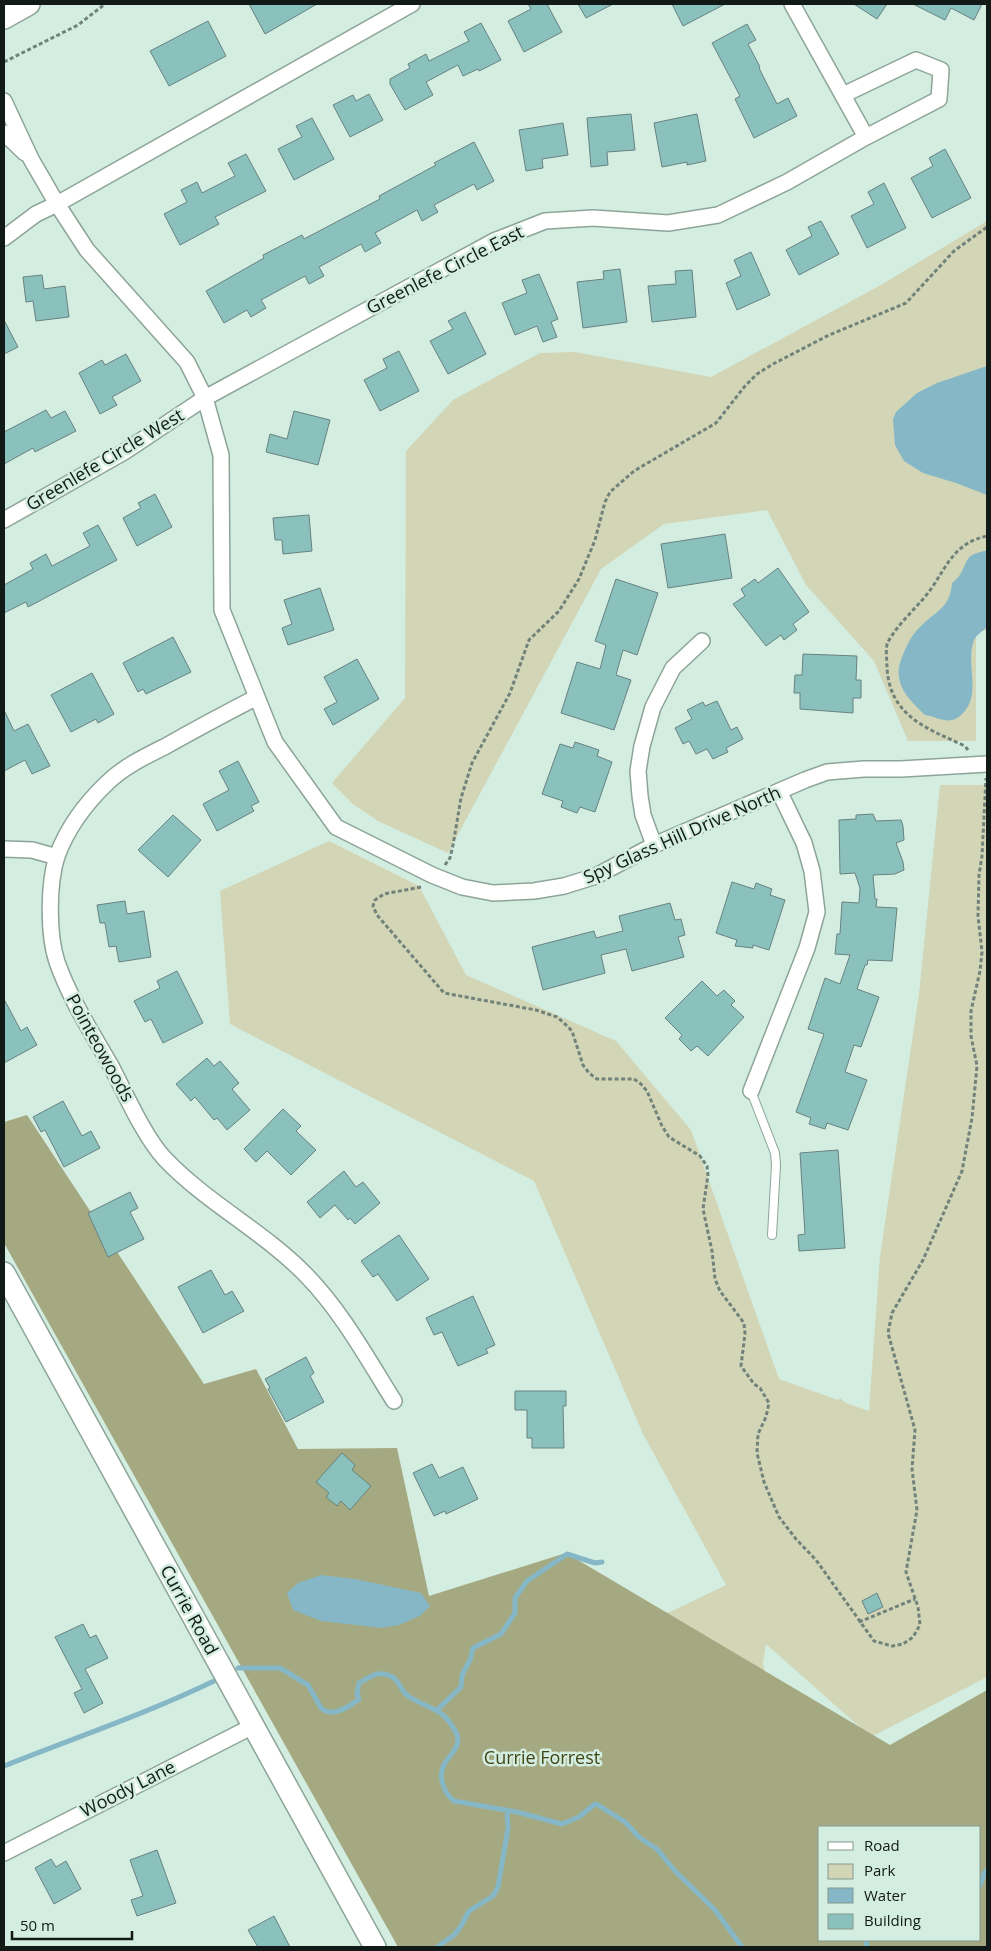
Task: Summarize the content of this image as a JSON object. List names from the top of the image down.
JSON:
{
  "streets": {
    "street": [
      "Greenlefe Circle East",
      "Greenlefe Circle West",
      "Spy Glass Hill Drive North",
      "Pointeowoods",
      "Currie Road",
      "Woody Lane"
    ]
  },
  "crossings": [
    ["Greenlefe Circle East", "Greenlefe Circle West"],
    ["Greenlefe Circle East", "Spy Glass Hill Drive North"],
    ["Greenlefe Circle West", "Spy Glass Hill Drive North"],
    ["Spy Glass Hill Drive North", "Pointeowoods"],
    ["Currie Road", "Woody Lane"]
  ],
  "parks": ["Currie Forrest"],
  "legend": [
    "Road",
    "Park",
    "Water",
    "Building"
  ],
  "scale_bar": "50 m"
}
